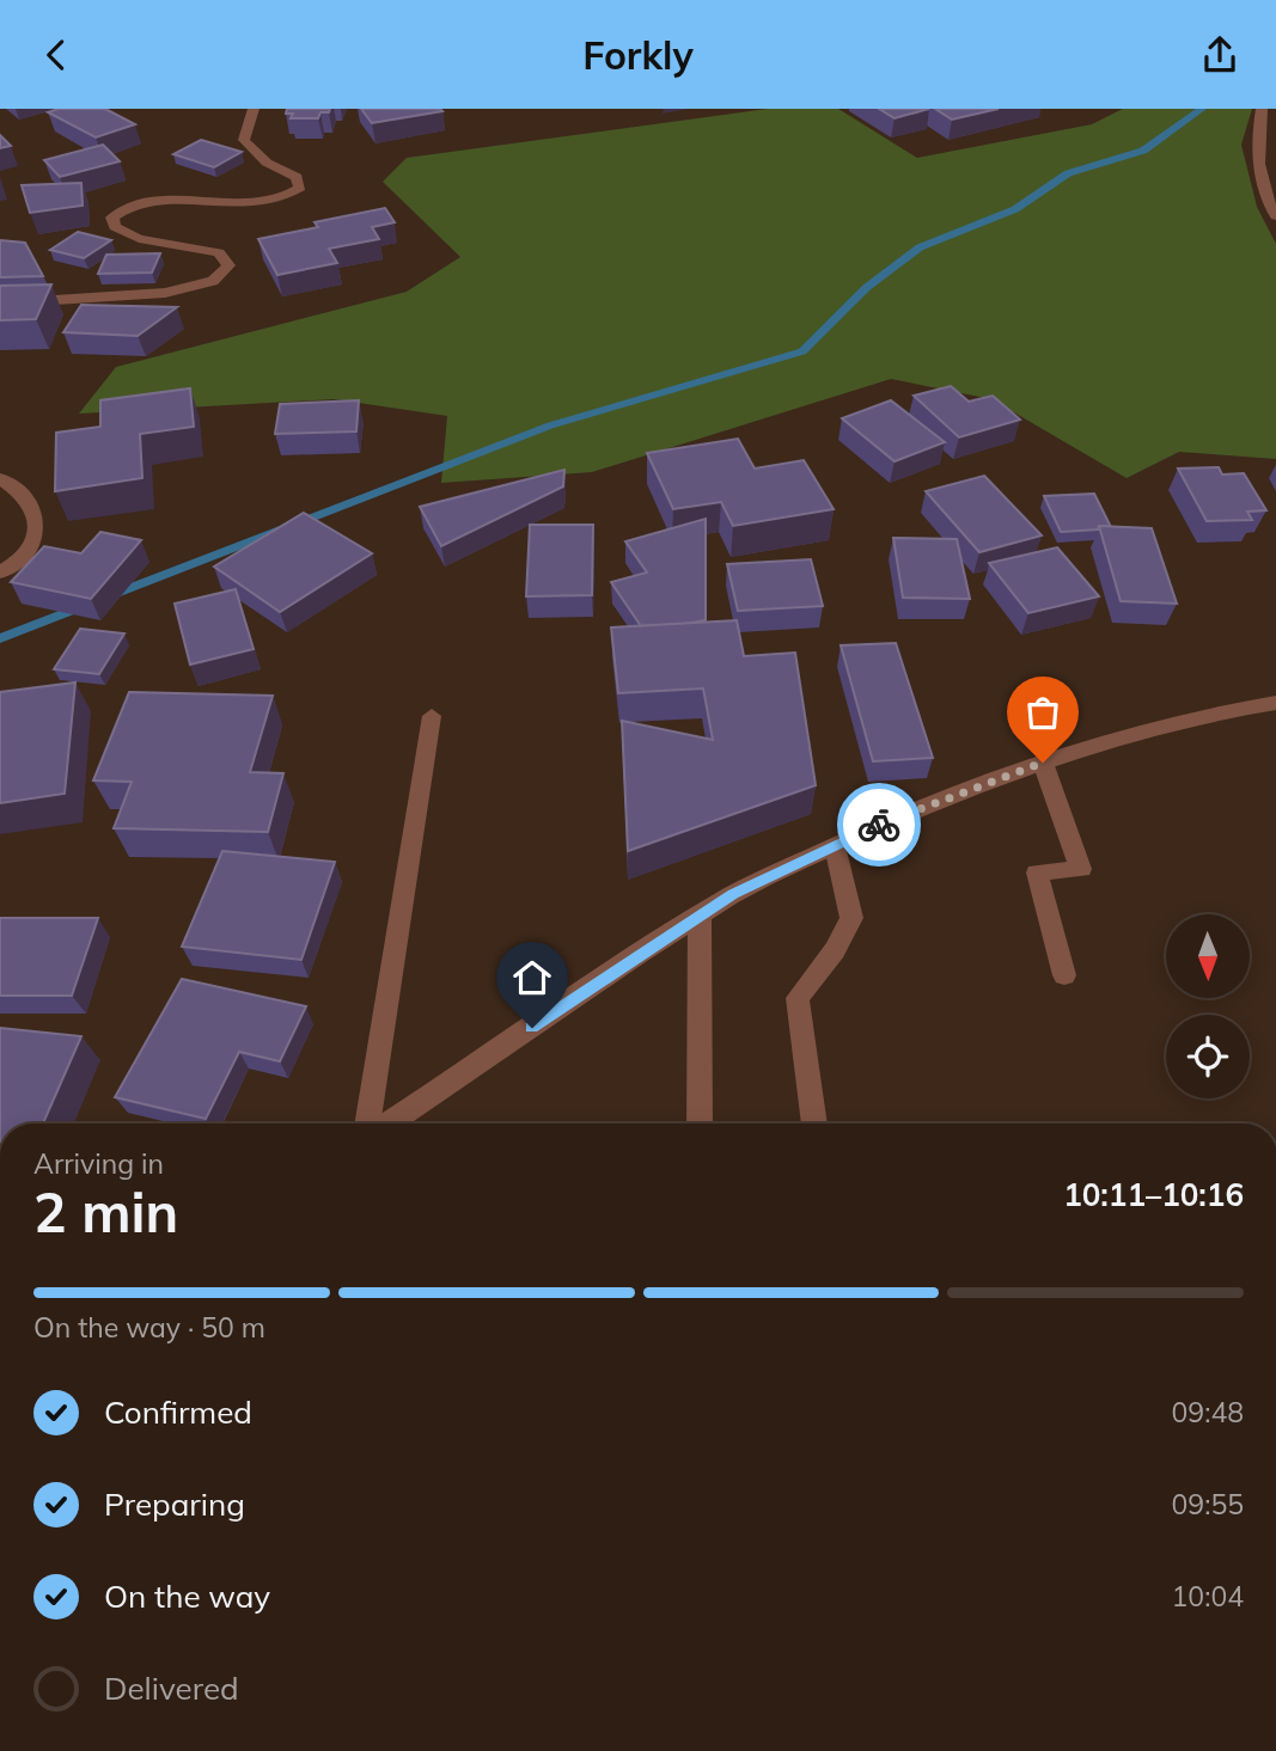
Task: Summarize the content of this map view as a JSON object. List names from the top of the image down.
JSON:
{
  "north": "bottom",
  "page": {
    "header": "Forkly",
    "heading": ["2 min", "Arriving in", "10:11–10:16"],
    "bar": "On the way · 50 m",
    "list": [
      ["Confirmed", "09:48"],
      ["Preparing", "09:55"],
      ["On the way", "10:04"],
      "Delivered"
    ]
  }
}
